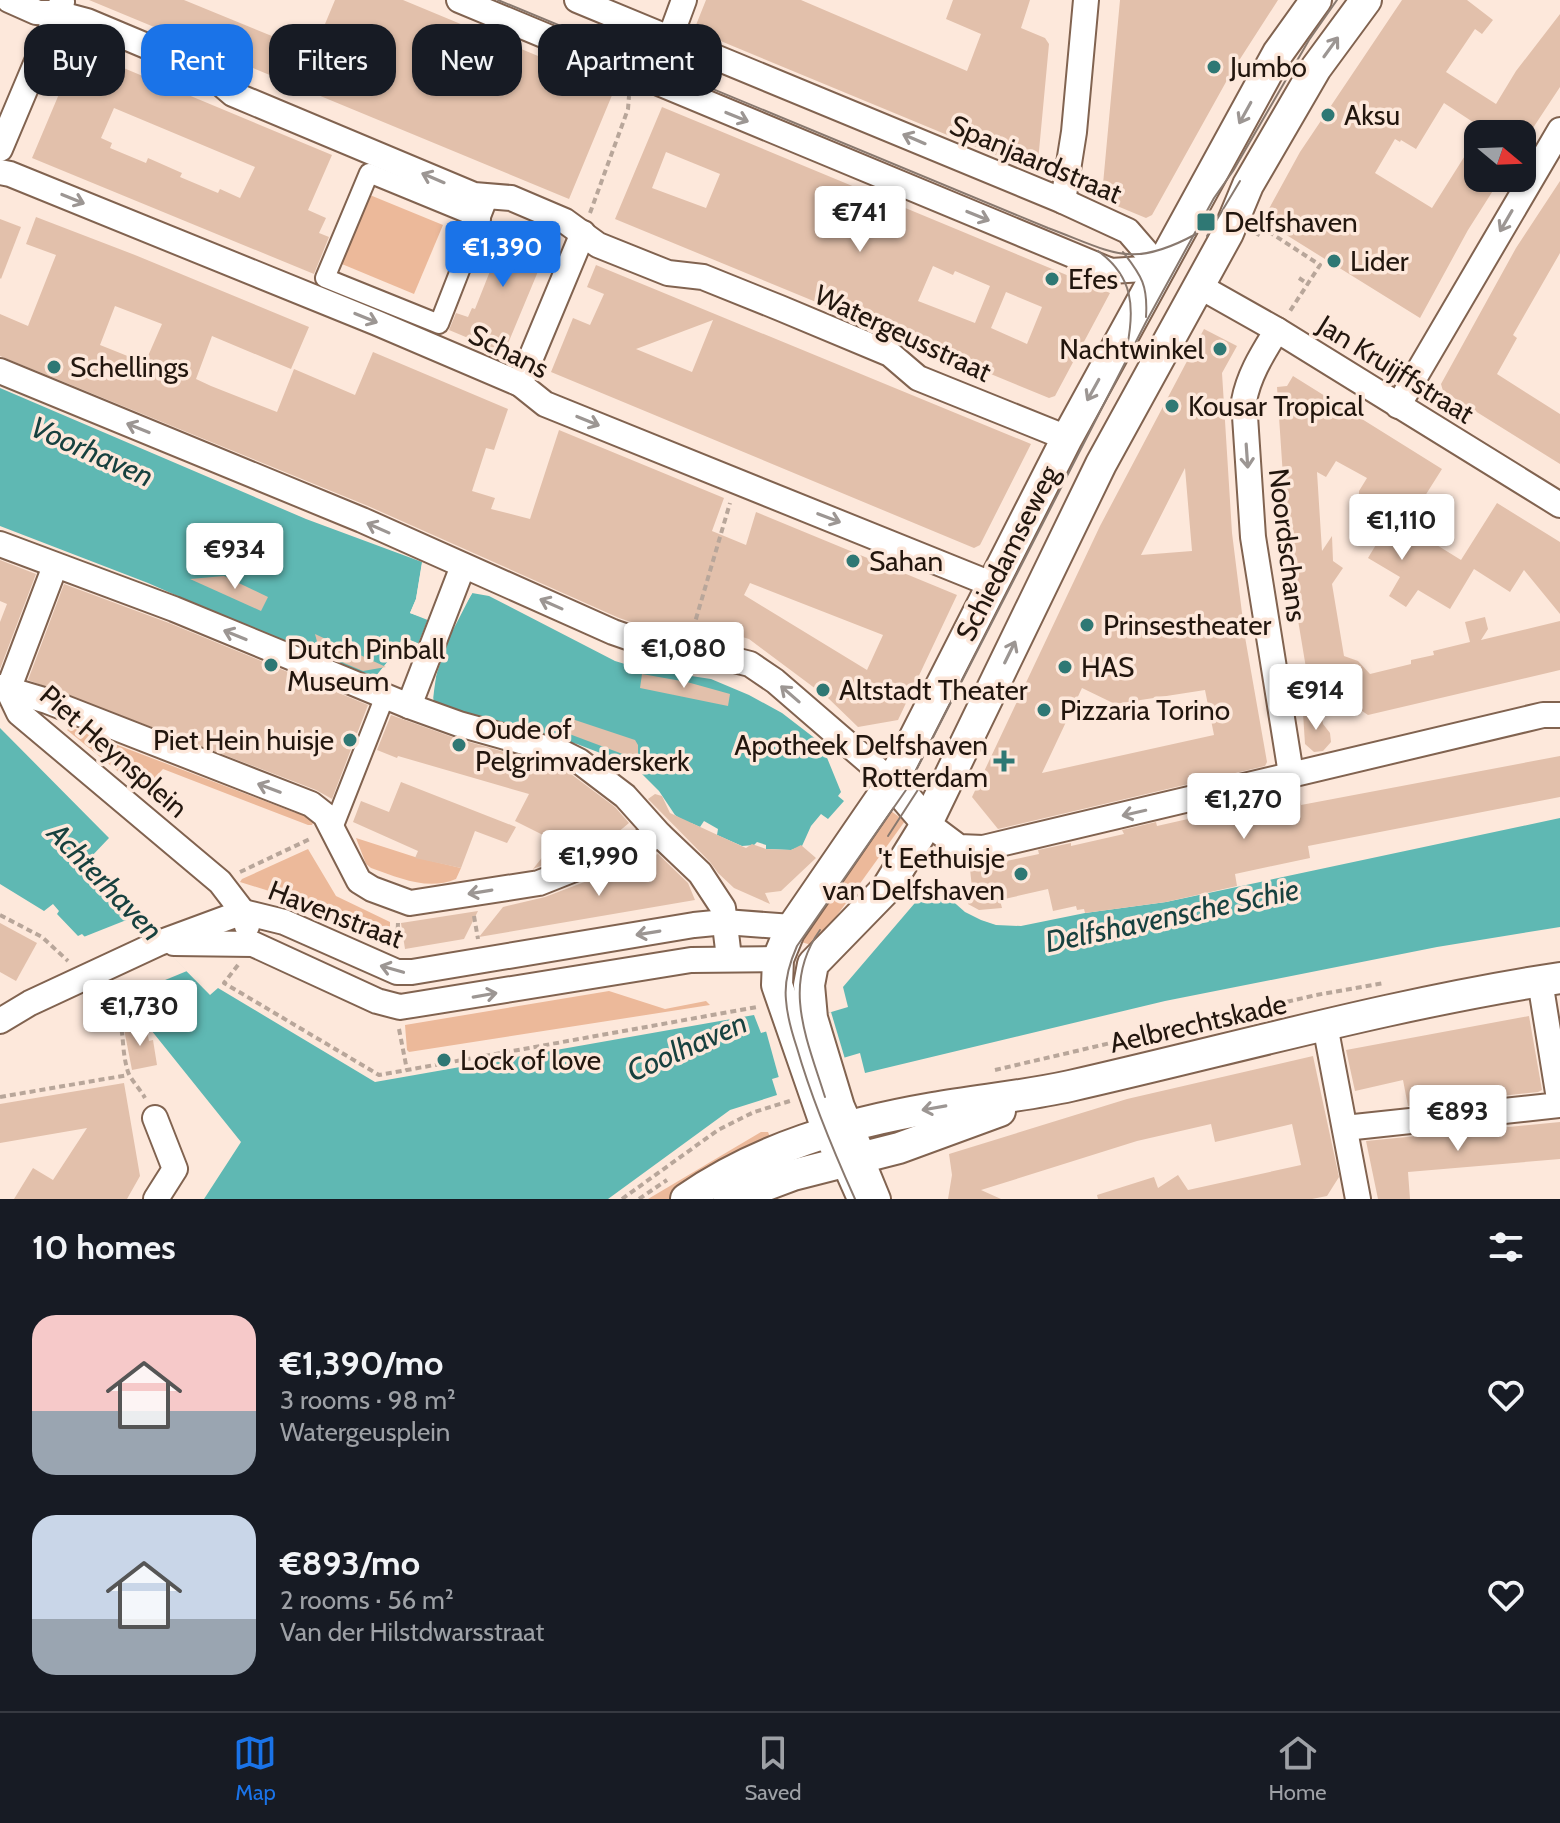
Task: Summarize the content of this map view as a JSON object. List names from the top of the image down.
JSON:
{
  "streets": {
    "street": [
      "Spanjaardstraat",
      "Watergeusstraat",
      "Schans",
      "Jan Kruijffstraat",
      "Noordschans",
      "Schiedamseweg",
      "Piet Heynsplein",
      "Havenstraat",
      "Aelbrechtskade"
    ]
  },
  "crossings": [
    ["Spanjaardstraat", "Schiedamseweg"],
    ["Watergeusstraat", "Schiedamseweg"],
    ["Schans", "Schiedamseweg"],
    ["Jan Kruijffstraat", "Noordschans"],
    ["Jan Kruijffstraat", "Schiedamseweg"],
    ["Schiedamseweg", "Havenstraat"],
    ["Schiedamseweg", "Aelbrechtskade"],
    ["Piet Heynsplein", "Havenstraat"]
  ],
  "one_way": ["Watergeusstraat", "Noordschans"],
  "water": [
    "Voorhaven",
    "Achterhaven",
    "Delfshavensche Schie",
    "Coolhaven"
  ],
  "places": {
    "other": [
      "Jumbo",
      "Aksu",
      "Lider",
      "Efes",
      "Nachtwinkel",
      "Schellings",
      "Kousar Tropical",
      "Sahan",
      "Prinsestheater",
      "Dutch Pinball Museum",
      "HAS",
      "Altstadt Theater",
      "Pizzaria Torino",
      "Piet Hein huisje",
      "Oude of Pelgrimvaderskerk",
      "'t Eethuisje van Delfshaven",
      "Lock of love"
    ],
    "transit": ["Delfshaven"],
    "health": ["Apotheek Delfshaven Rotterdam"]
  },
  "north": "right",
  "page": {
    "chip": [
      "Buy",
      "Rent",
      "Filters",
      "New",
      "Apartment"
    ],
    "price": [
      "€741",
      "€1,390",
      "€1,110",
      "€934",
      "€1,080",
      "€914",
      "€1,270",
      "€1,990",
      "€1,730",
      "€893"
    ],
    "heading": "10 homes",
    "list": [
      {
        "name": "€1,390/mo",
        "note": "3 rooms · 98 m² · Watergeusplein"
      },
      {
        "name": "€893/mo",
        "note": "2 rooms · 56 m² · Van der Hilstdwarsstraat"
      }
    ],
    "tabs": ["Map", "Saved", "Home"]
  }
}
